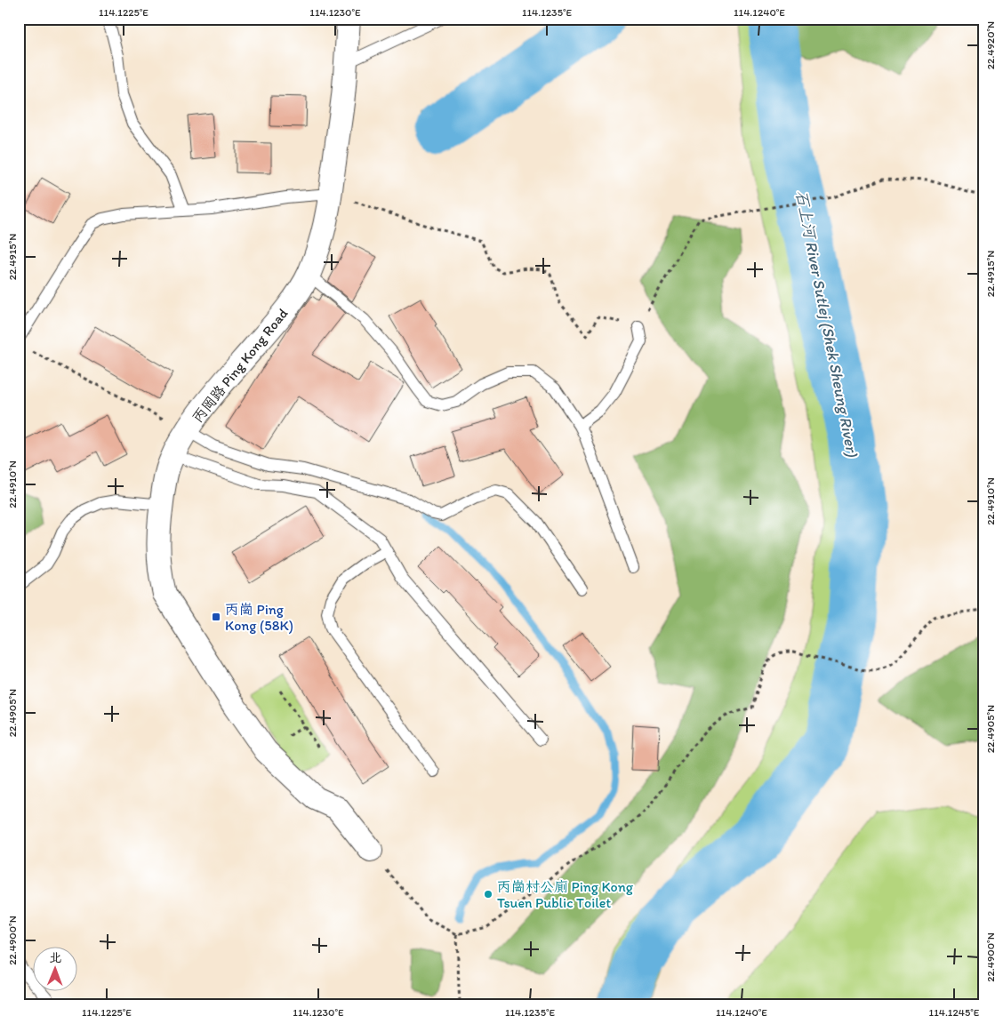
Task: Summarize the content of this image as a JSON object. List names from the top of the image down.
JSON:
{
  "streets": {
    "street": ["丙岡路 Ping Kong Road"]
  },
  "water": ["石上河 River Sutlej (Shek Sheung River)"],
  "places": {
    "transit": ["丙崗 Ping Kong (58K)"],
    "other": ["丙崗村公廁 Ping Kong Tsuen Public Toilet"]
  },
  "north": "top",
  "coordinates": [
    "114.1225°E",
    "114.1230°E",
    "114.1235°E",
    "114.1240°E",
    "22.4920°N",
    "22.4915°N",
    "22.4910°N",
    "22.4905°N",
    "22.4900°N",
    "114.1245°E"
  ]
}
